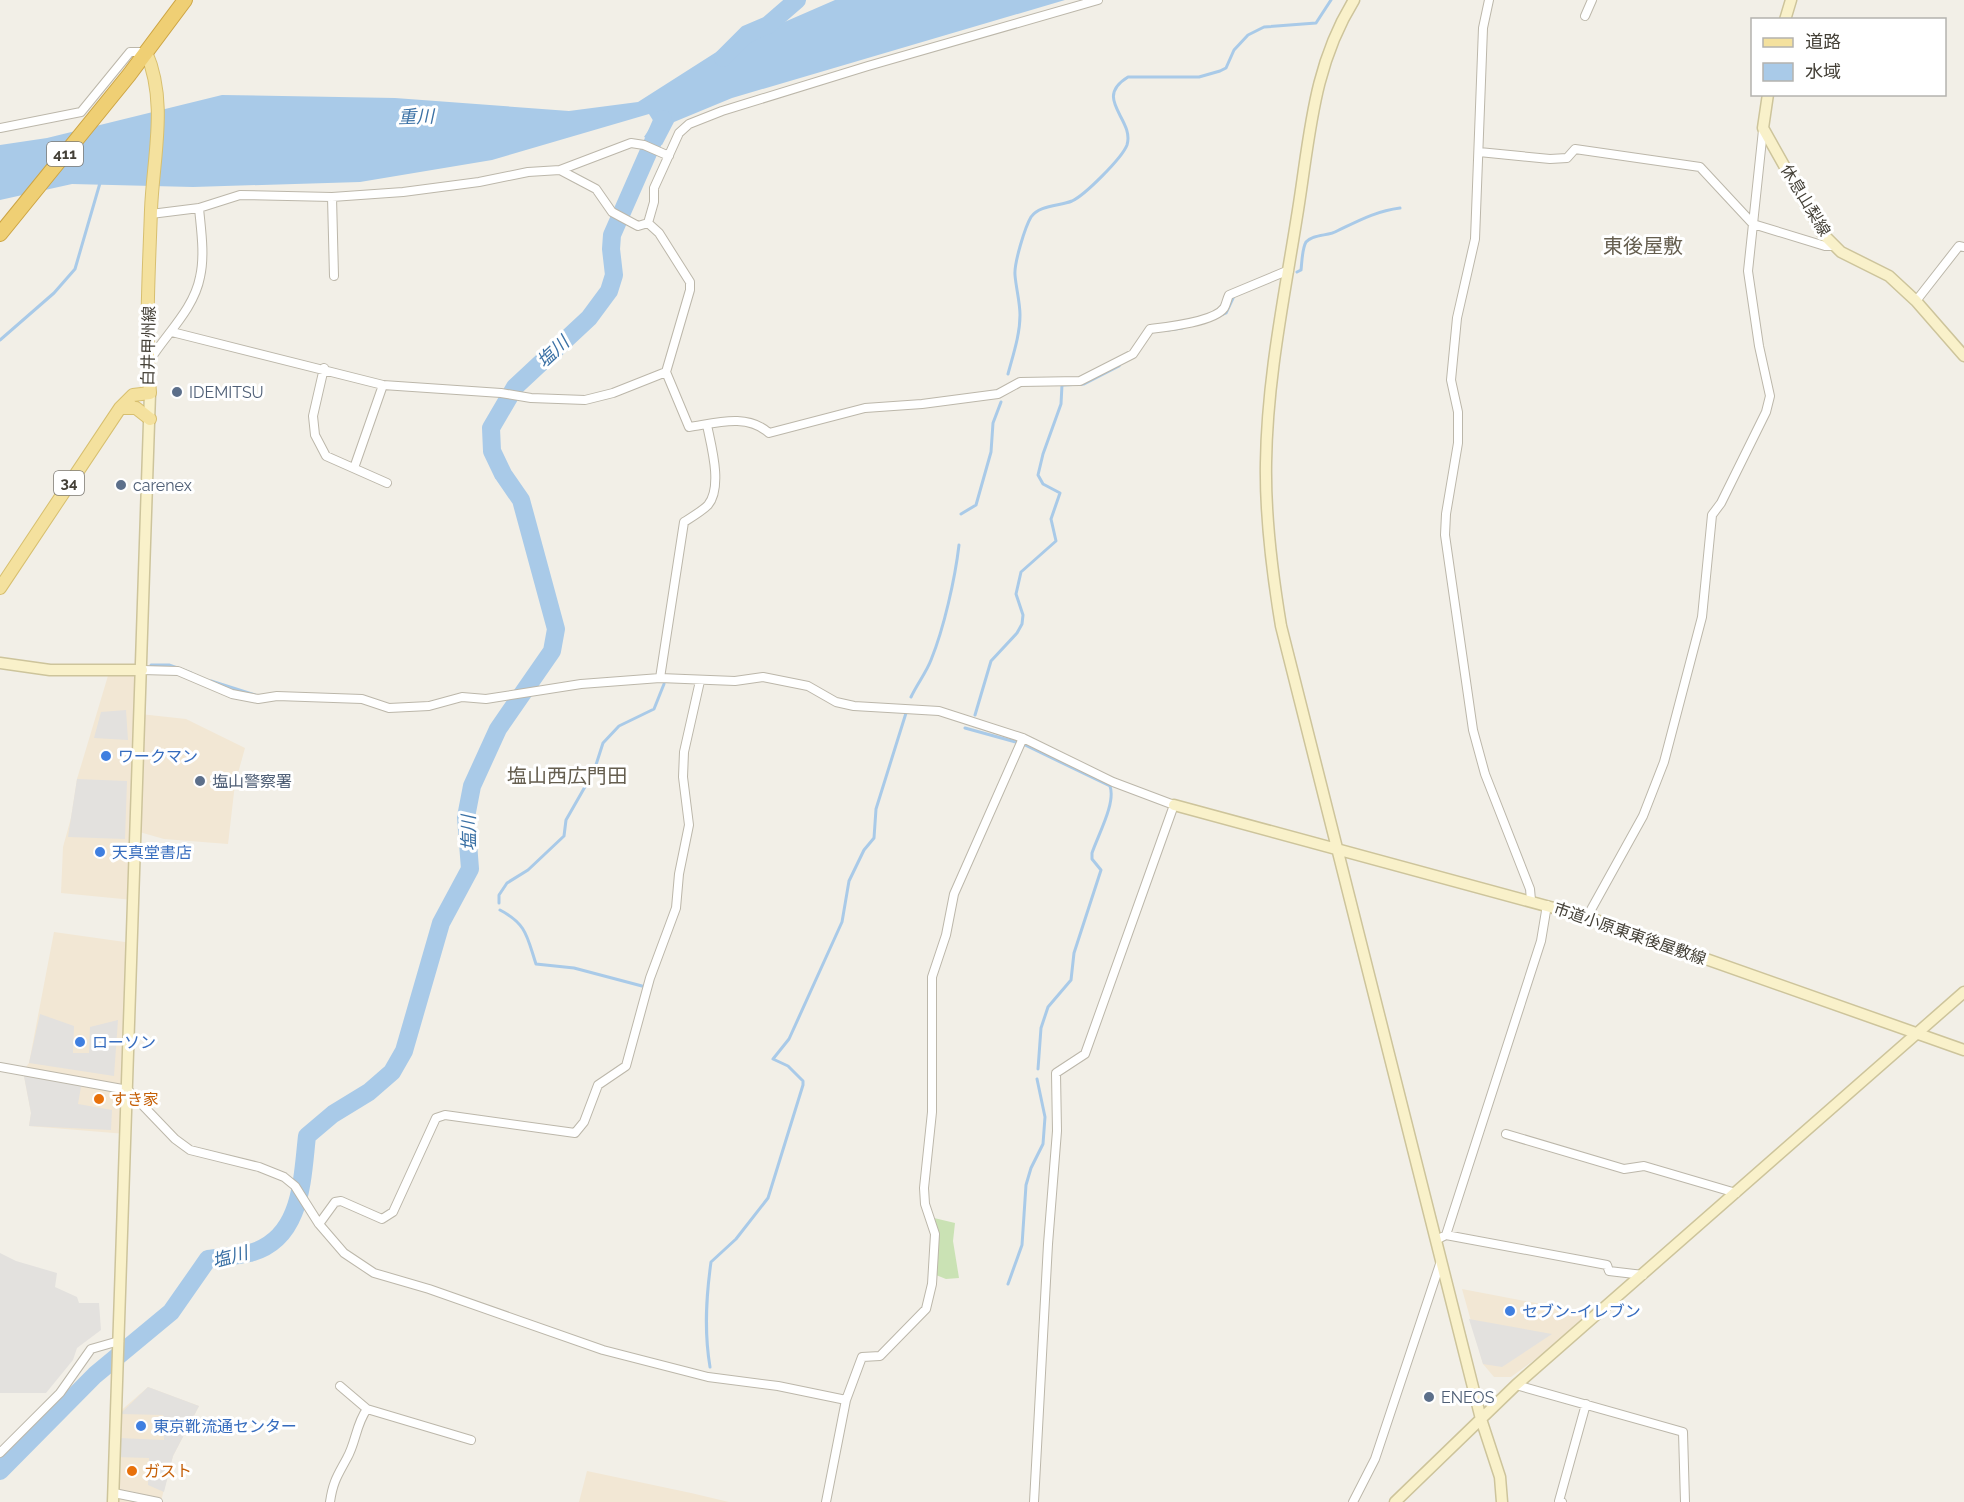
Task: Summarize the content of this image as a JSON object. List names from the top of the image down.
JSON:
{
  "streets": {
    "highway": ["411"],
    "main road": ["白井甲州線", "34"],
    "street": ["休息山梨線", "市道小原東東後屋敷線"]
  },
  "crossings": [
    ["411", "白井甲州線"]
  ],
  "districts": ["東後屋敷", "塩山西広門田"],
  "water": ["重川", "塩川"],
  "places": [
    "IDEMITSU",
    "carenex",
    "ワークマン",
    "塩山警察署",
    "天真堂書店",
    "ローソン",
    "すき家",
    "セブン-イレブン",
    "ENEOS",
    "東京靴流通センター",
    "ガスト"
  ],
  "legend": ["道路", "水域"]
}
